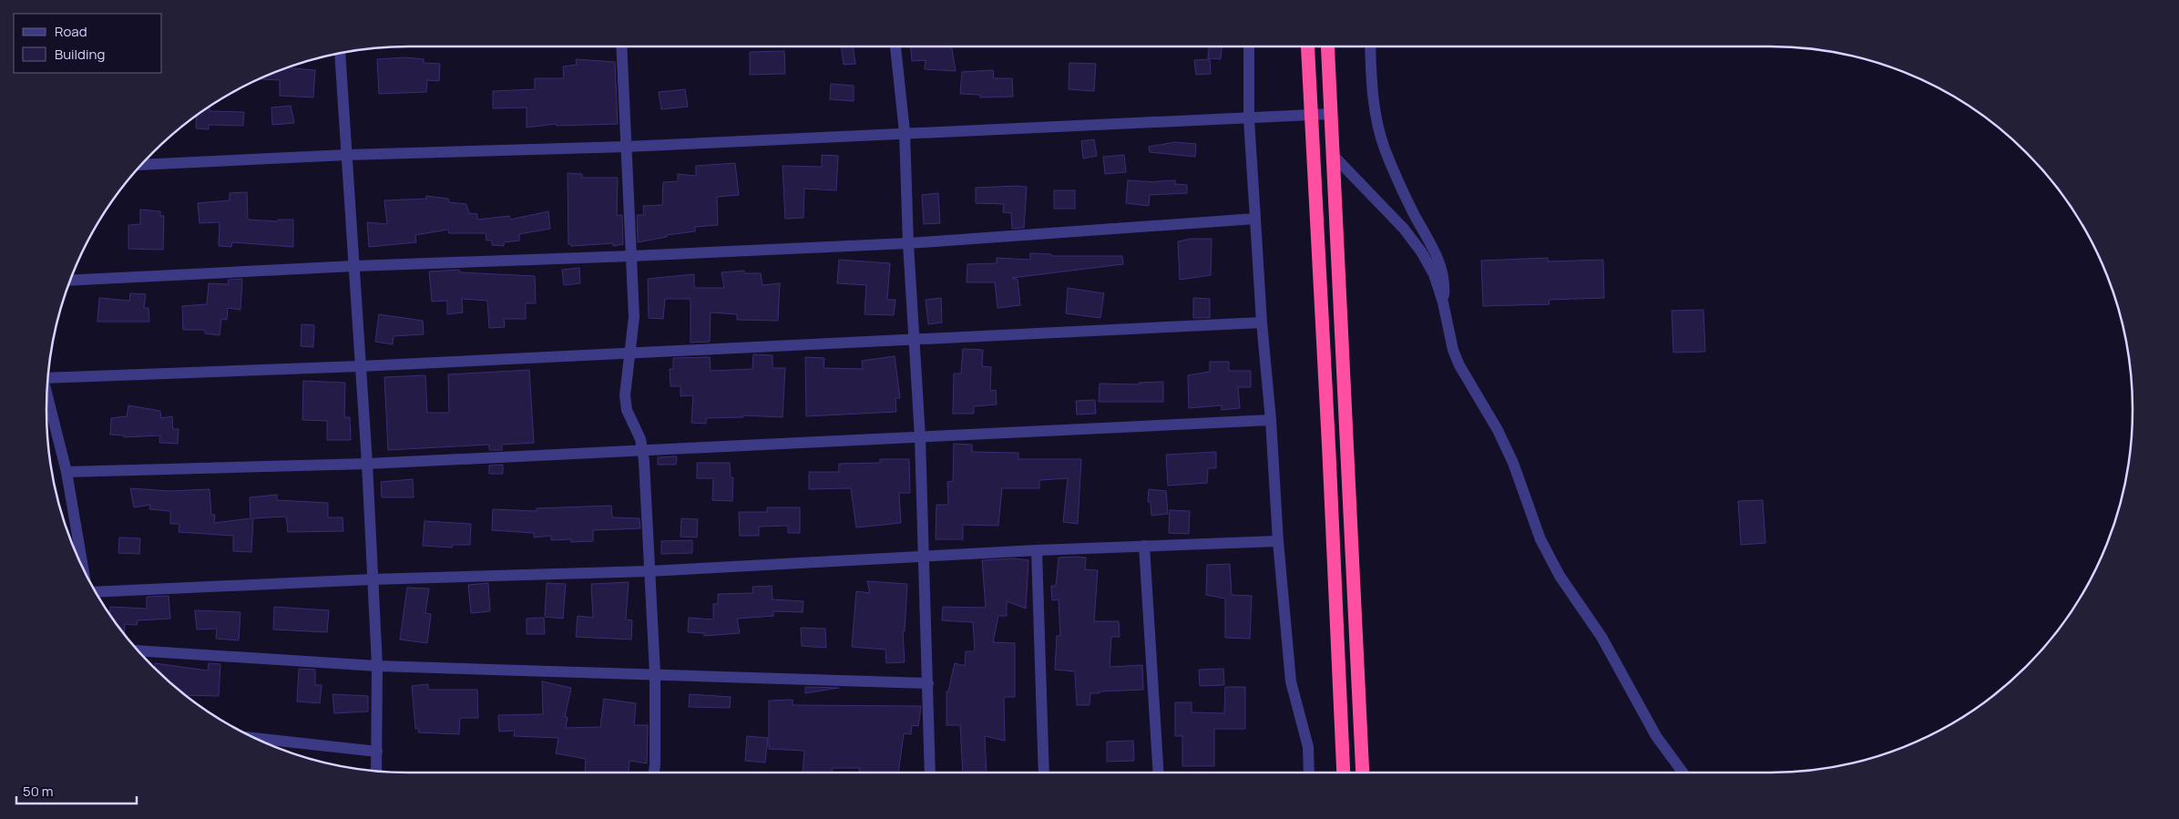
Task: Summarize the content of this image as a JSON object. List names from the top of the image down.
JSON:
{
  "legend": ["Road", "Building"],
  "scale_bar": "50 m"
}
